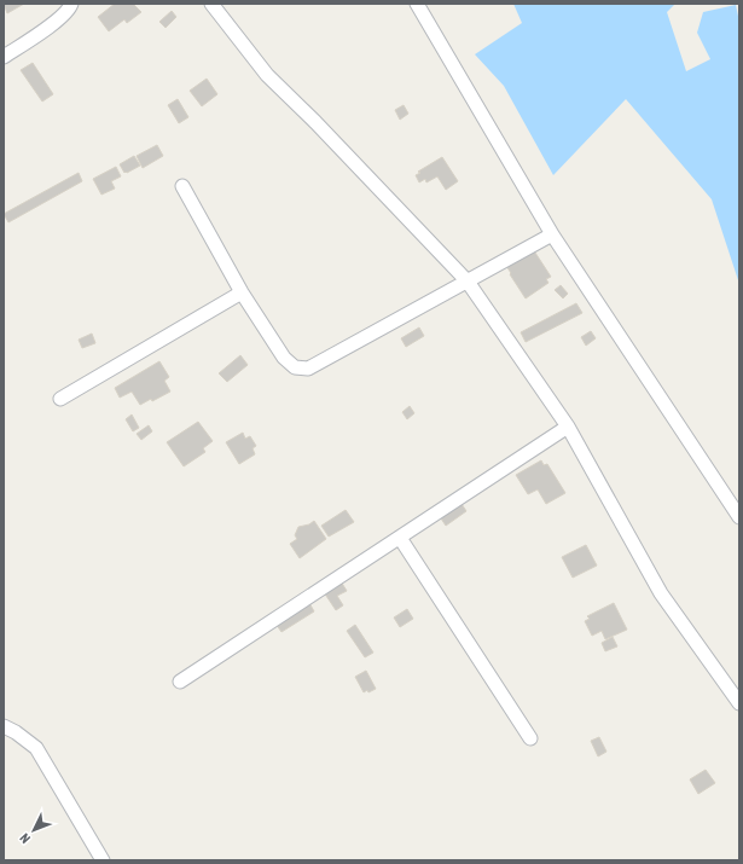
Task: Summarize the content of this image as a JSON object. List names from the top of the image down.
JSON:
{
  "north": "bottom left"
}
